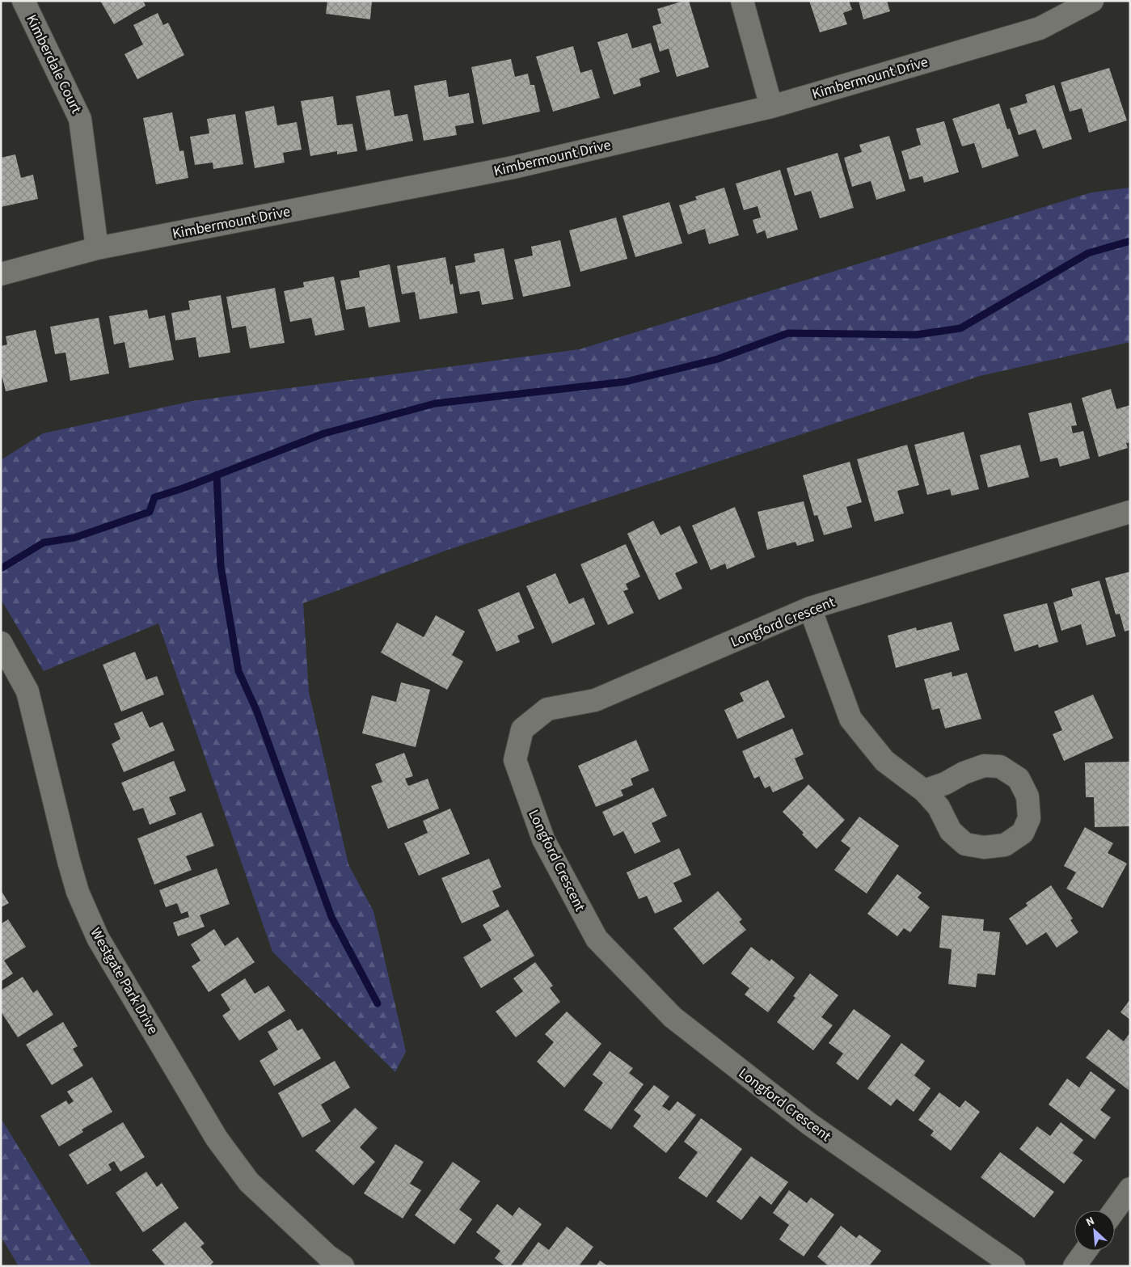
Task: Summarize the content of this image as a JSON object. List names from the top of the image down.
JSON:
{
  "streets": {
    "street": [
      "Kimberdale Court",
      "Kimbermount Drive",
      "Longford Crescent",
      "Westgate Park Drive"
    ]
  },
  "crossings": [
    ["Kimberdale Court", "Kimbermount Drive"]
  ],
  "north": "top left"
}
